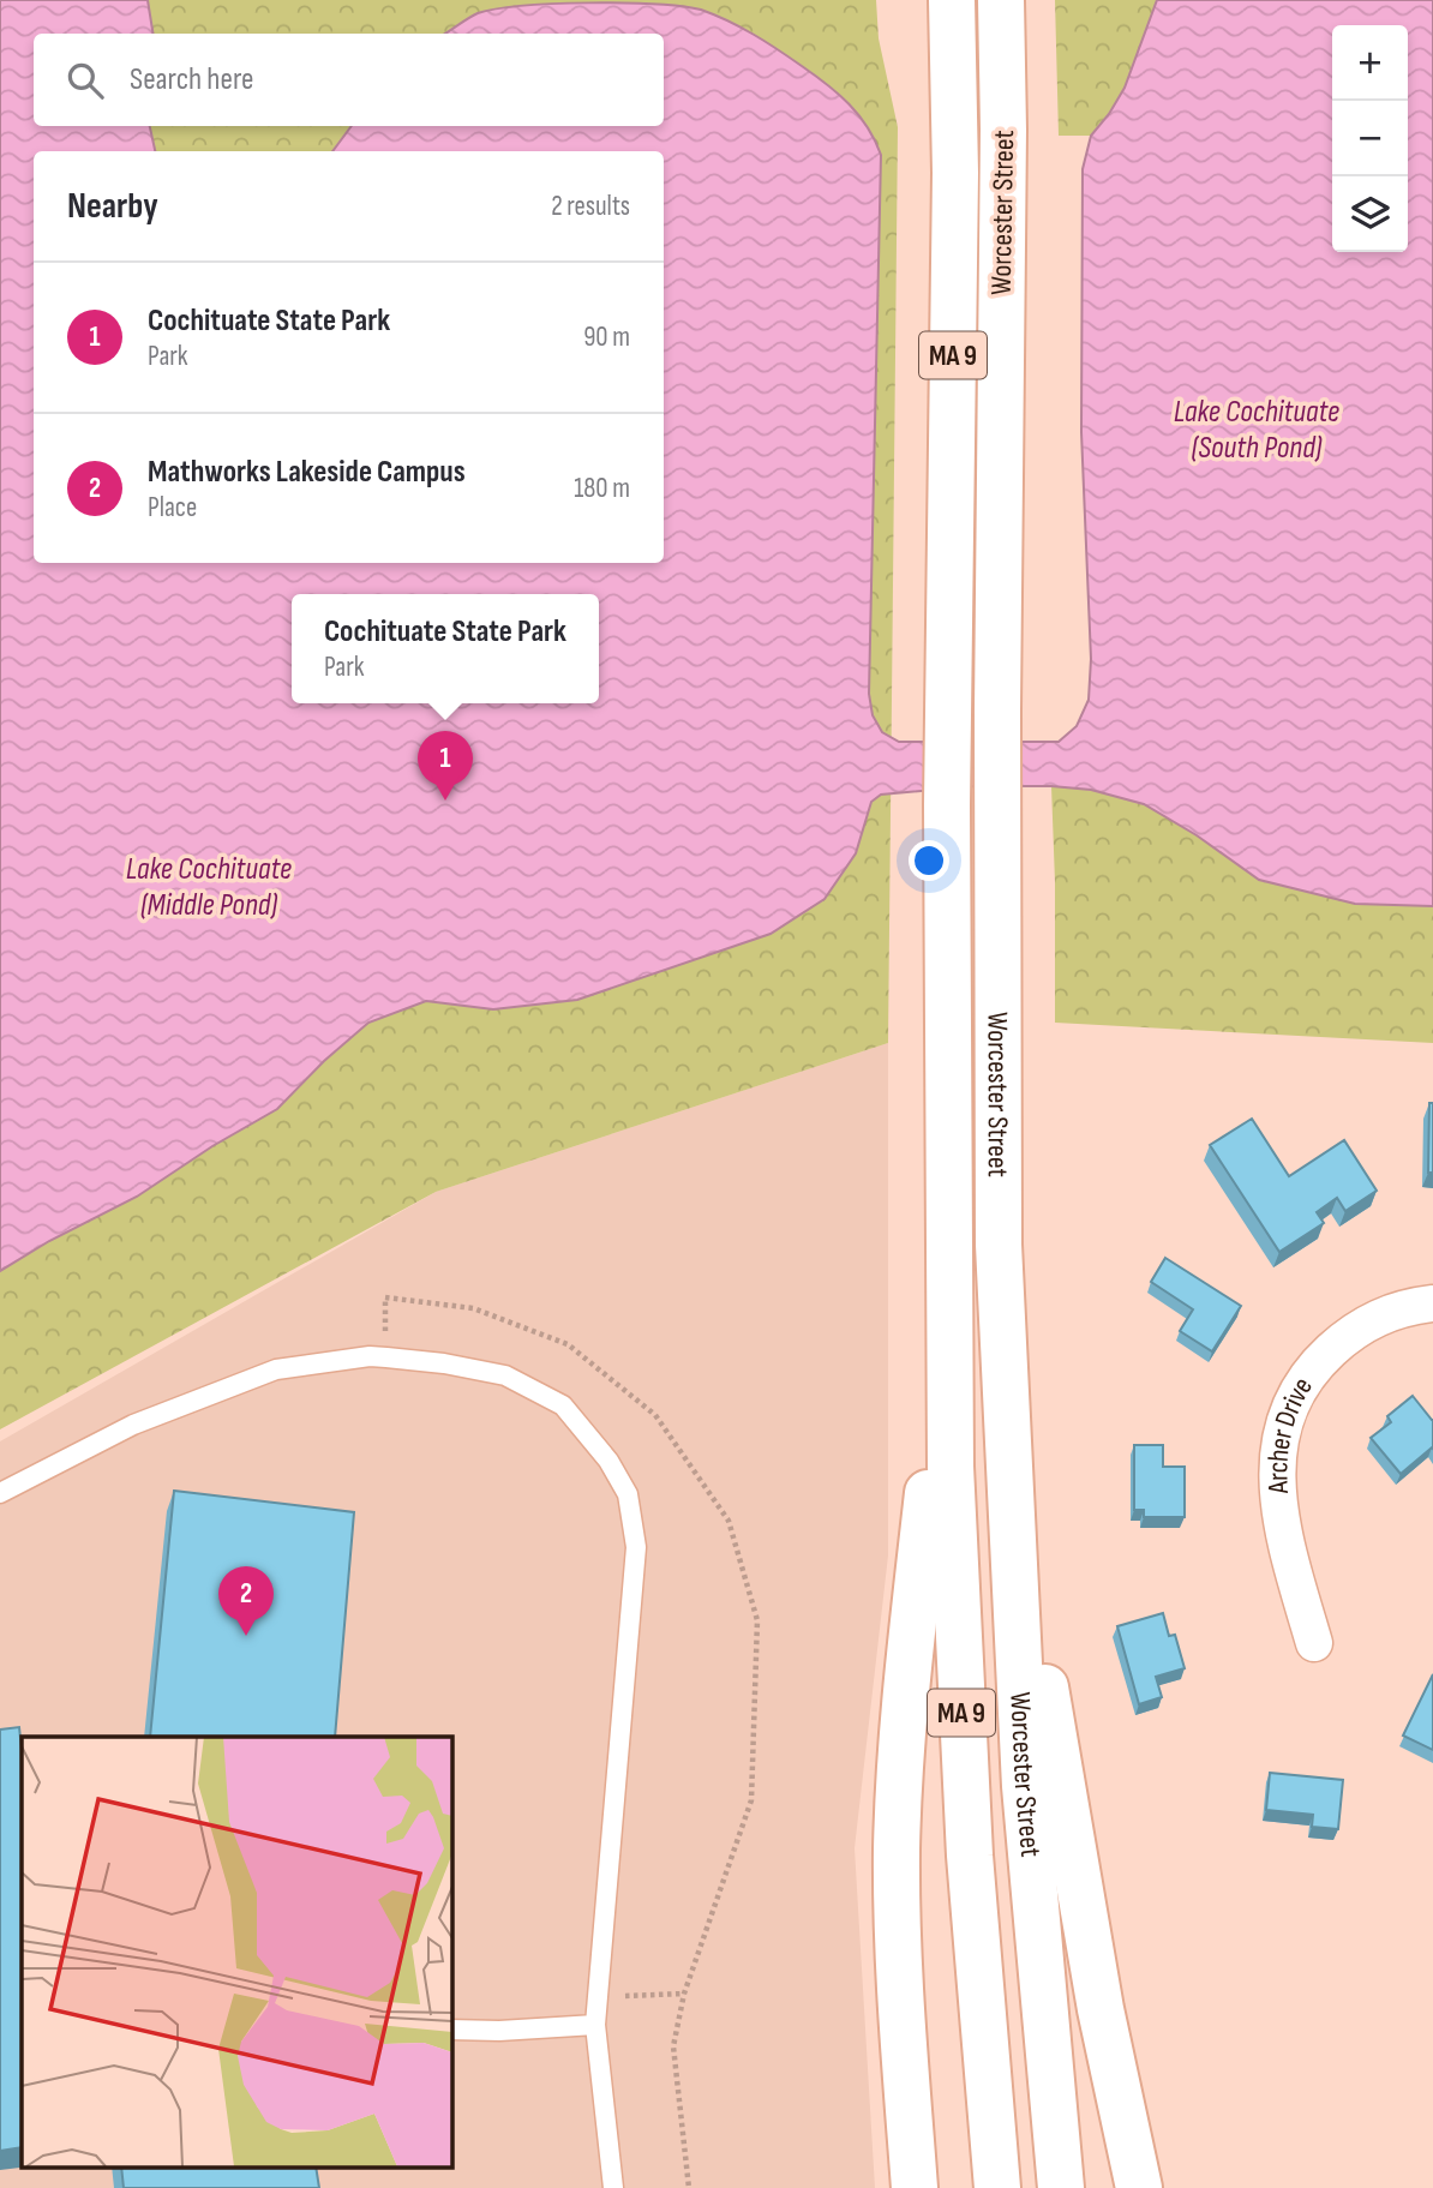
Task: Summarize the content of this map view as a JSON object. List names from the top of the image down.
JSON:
{
  "streets": {
    "highway": ["Worcester Street", "MA 9"],
    "street": ["Archer Drive"]
  },
  "water": ["Lake Cochituate (South Pond)", "Lake Cochituate (Middle Pond)"],
  "page": {
    "map_buttons": ["+", "−"],
    "search": "Search here",
    "heading": ["Nearby", "2 results"],
    "list": [
      {
        "mark": "1",
        "name": "Cochituate State Park",
        "note": "Park",
        "value": "90 m"
      },
      {
        "mark": "2",
        "name": "Mathworks Lakeside Campus",
        "note": "Place",
        "value": "180 m"
      }
    ],
    "popup": ["Cochituate State Park", "Park"],
    "pins": ["1", "2"]
  }
}
